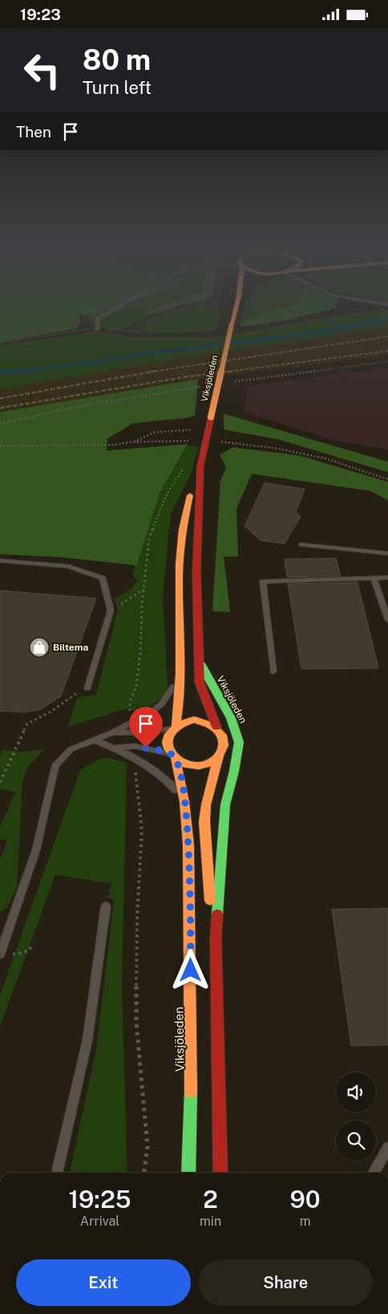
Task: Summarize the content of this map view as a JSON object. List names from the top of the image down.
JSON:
{
  "streets": {
    "main road": ["Viksjöleden"]
  },
  "places": {
    "shop": ["Biltema"]
  },
  "page": {
    "status": "19:23",
    "turn": ["80 m", "Turn left"],
    "then": "Then",
    "eta": [
      "19:25",
      "Arrival",
      "2",
      "min",
      "90",
      "m"
    ],
    "buttons": ["Exit", "Share"]
  }
}
